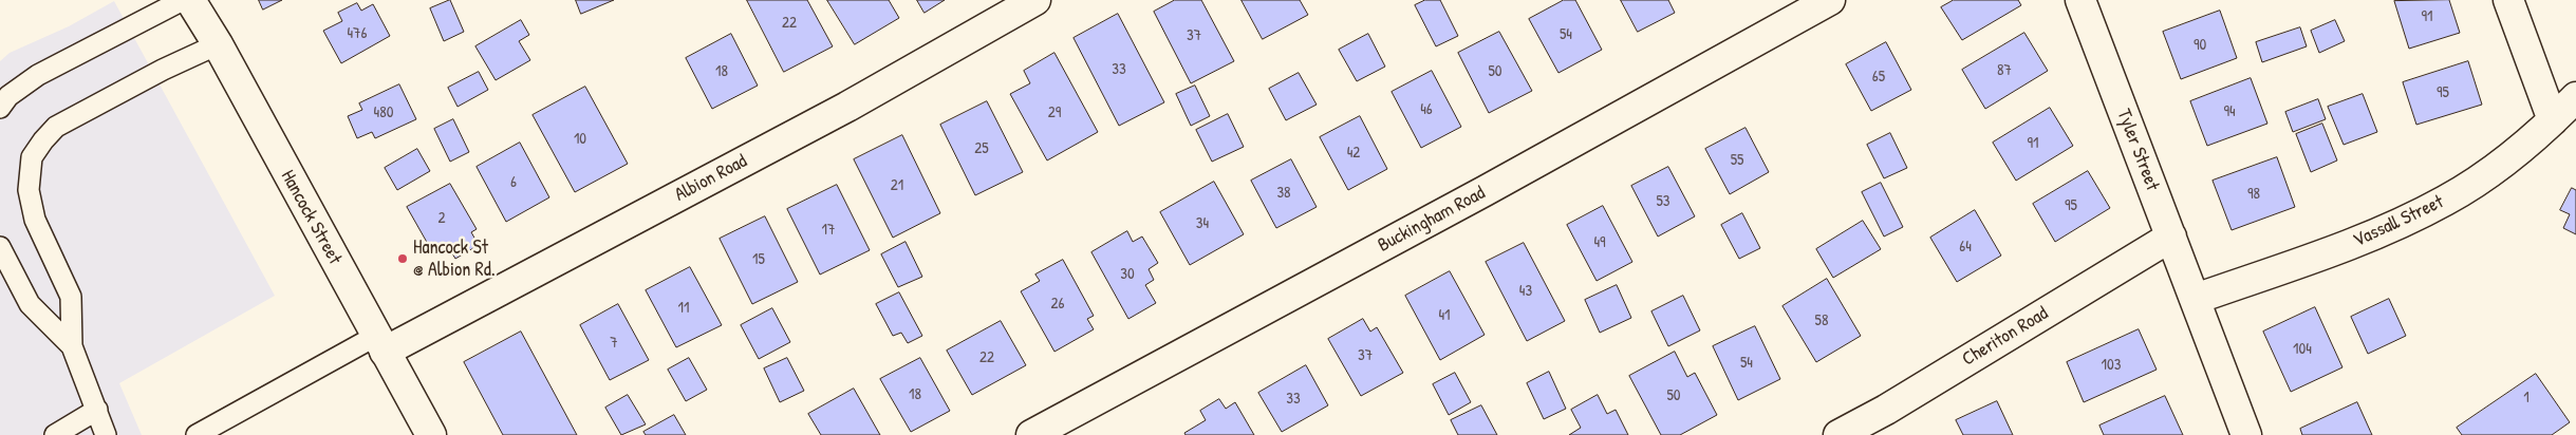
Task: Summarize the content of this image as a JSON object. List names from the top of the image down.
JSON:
{
  "streets": {
    "street": [
      "Tyler Street",
      "Albion Road",
      "Hancock Street",
      "Buckingham Road",
      "Vassall Street",
      "Cheriton Road"
    ]
  },
  "crossings": [
    ["Tyler Street", "Vassall Street"],
    ["Tyler Street", "Cheriton Road"],
    ["Albion Road", "Hancock Street"]
  ],
  "places": ["Hancock St @ Albion Rd."],
  "house_numbers": [
    "91",
    "22",
    "476",
    "54",
    "37",
    "90",
    "33",
    "87",
    "18",
    "50",
    "65",
    "95",
    "46",
    "94",
    "480",
    "29",
    "10",
    "91",
    "25",
    "42",
    "55",
    "6",
    "21",
    "38",
    "98",
    "53",
    "95",
    "2",
    "34",
    "17",
    "49",
    "64",
    "15",
    "30",
    "43",
    "26",
    "11",
    "41",
    "58",
    "7",
    "104",
    "37",
    "22",
    "54",
    "103",
    "18",
    "50",
    "1",
    "33"
  ]
}
